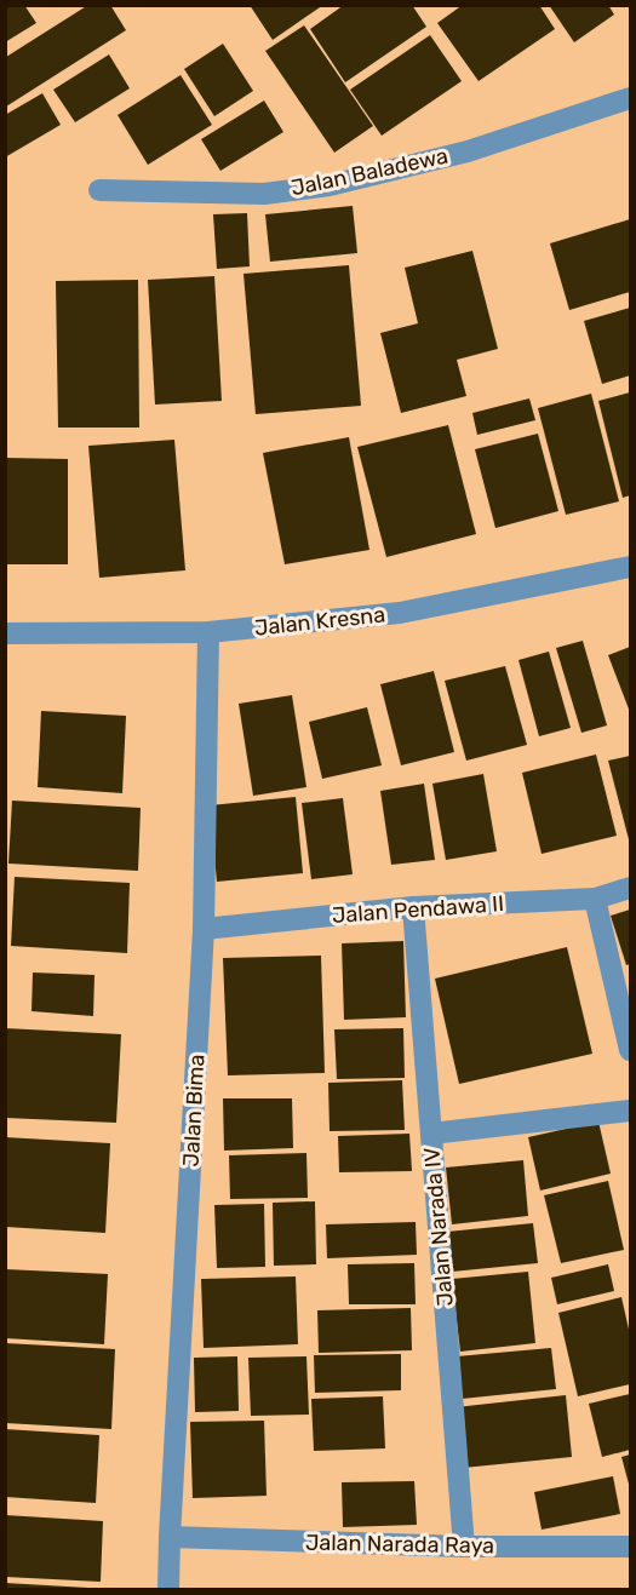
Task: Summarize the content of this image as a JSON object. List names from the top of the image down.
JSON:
{
  "streets": {
    "street": [
      "Jalan Baladewa",
      "Jalan Kresna",
      "Jalan Pendawa II",
      "Jalan Bima",
      "Jalan Narada IV",
      "Jalan Narada Raya"
    ]
  },
  "crossings": [
    ["Jalan Kresna", "Jalan Bima"],
    ["Jalan Pendawa II", "Jalan Bima"],
    ["Jalan Pendawa II", "Jalan Narada IV"],
    ["Jalan Bima", "Jalan Narada Raya"],
    ["Jalan Narada IV", "Jalan Narada Raya"]
  ]
}
